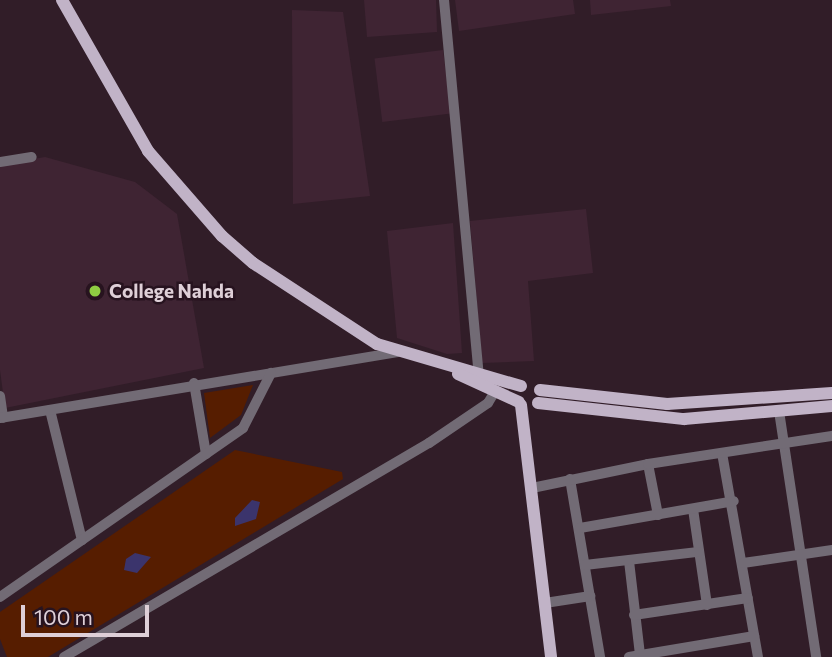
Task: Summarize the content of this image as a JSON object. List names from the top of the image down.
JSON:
{
  "places": ["College Nahda"],
  "scale_bar": "100 m"
}
